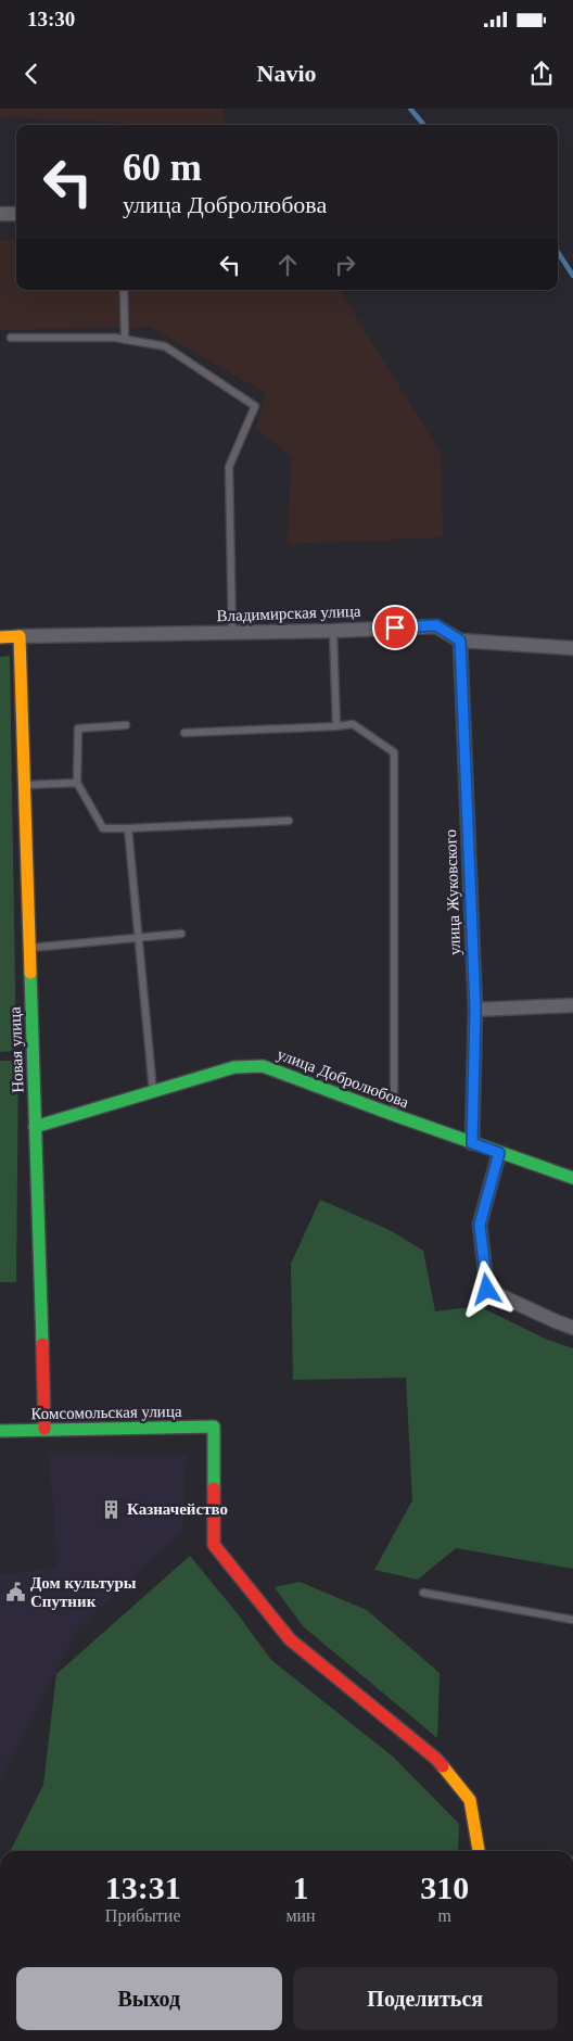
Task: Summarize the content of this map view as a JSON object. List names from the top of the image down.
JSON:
{
  "streets": {
    "street": [
      "Владимирская улица",
      "улица Жуковского",
      "Новая улица",
      "улица Добролюбова",
      "Комсомольская улица"
    ]
  },
  "crossings": [
    ["Владимирская улица", "улица Жуковского"],
    ["Владимирская улица", "Новая улица"],
    ["улица Жуковского", "улица Добролюбова"],
    ["Новая улица", "улица Добролюбова"],
    ["Новая улица", "Комсомольская улица"]
  ],
  "places": {
    "building": ["Казначейство"],
    "public building": ["Дом культуры Спутник"]
  },
  "page": {
    "status": "13:30",
    "header": "Navio",
    "turn": ["60 m", "улица Добролюбова"],
    "eta": [
      "13:31",
      "Прибытие",
      "1",
      "мин",
      "310",
      "m"
    ],
    "buttons": ["Выход", "Поделиться"]
  }
}
